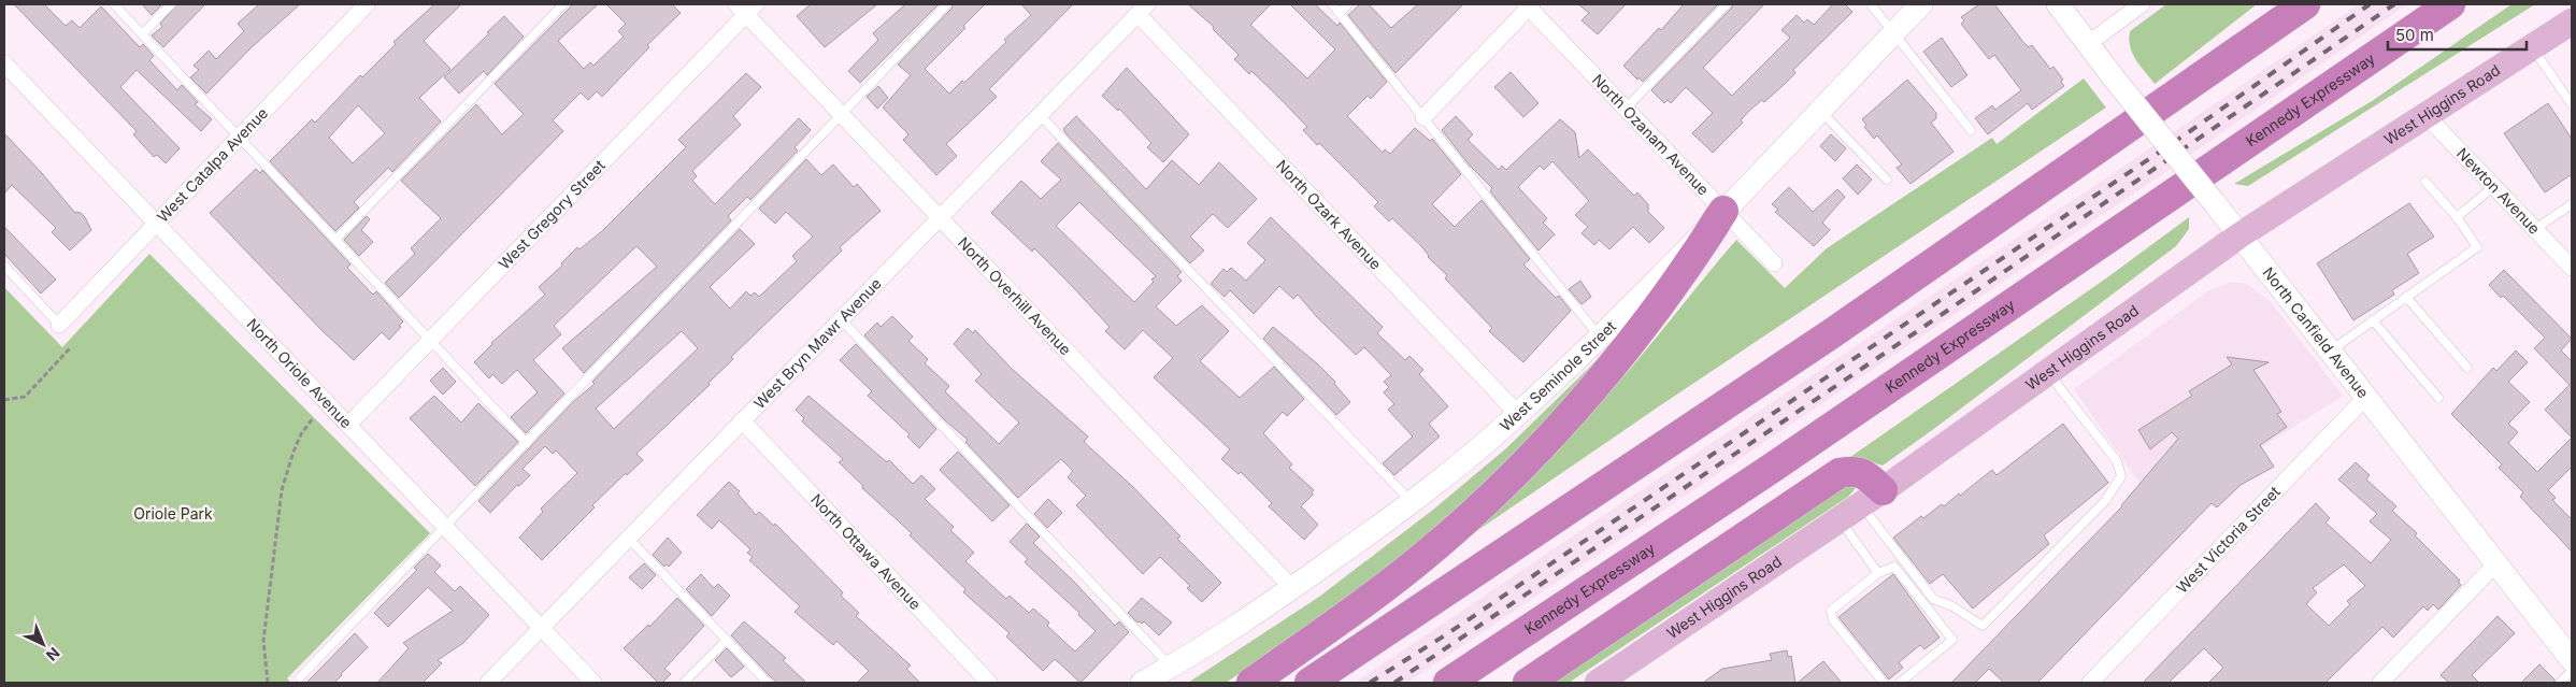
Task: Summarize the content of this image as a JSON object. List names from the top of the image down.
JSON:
{
  "streets": {
    "highway": ["Kennedy Expressway"],
    "main road": ["West Higgins Road"],
    "street": [
      "North Ozanam Avenue",
      "West Catalpa Avenue",
      "Newton Avenue",
      "West Gregory Street",
      "North Ozark Avenue",
      "North Overhill Avenue",
      "North Canfield Avenue",
      "West Bryn Mawr Avenue",
      "North Oriole Avenue",
      "West Seminole Street",
      "West Victoria Street",
      "North Ottawa Avenue"
    ]
  },
  "crossings": [
    ["West Higgins Road", "Newton Avenue"],
    ["West Higgins Road", "North Canfield Avenue"],
    ["North Ozanam Avenue", "West Seminole Street"],
    ["West Catalpa Avenue", "North Oriole Avenue"],
    ["West Gregory Street", "North Overhill Avenue"],
    ["West Gregory Street", "North Oriole Avenue"],
    ["North Ozark Avenue", "West Bryn Mawr Avenue"],
    ["North Ozark Avenue", "West Seminole Street"],
    ["North Overhill Avenue", "West Bryn Mawr Avenue"],
    ["North Overhill Avenue", "West Seminole Street"],
    ["North Canfield Avenue", "West Victoria Street"],
    ["West Bryn Mawr Avenue", "North Oriole Avenue"],
    ["West Bryn Mawr Avenue", "North Ottawa Avenue"]
  ],
  "parks": ["Oriole Park"],
  "scale_bar": "50 m",
  "north": "bottom right"
}
